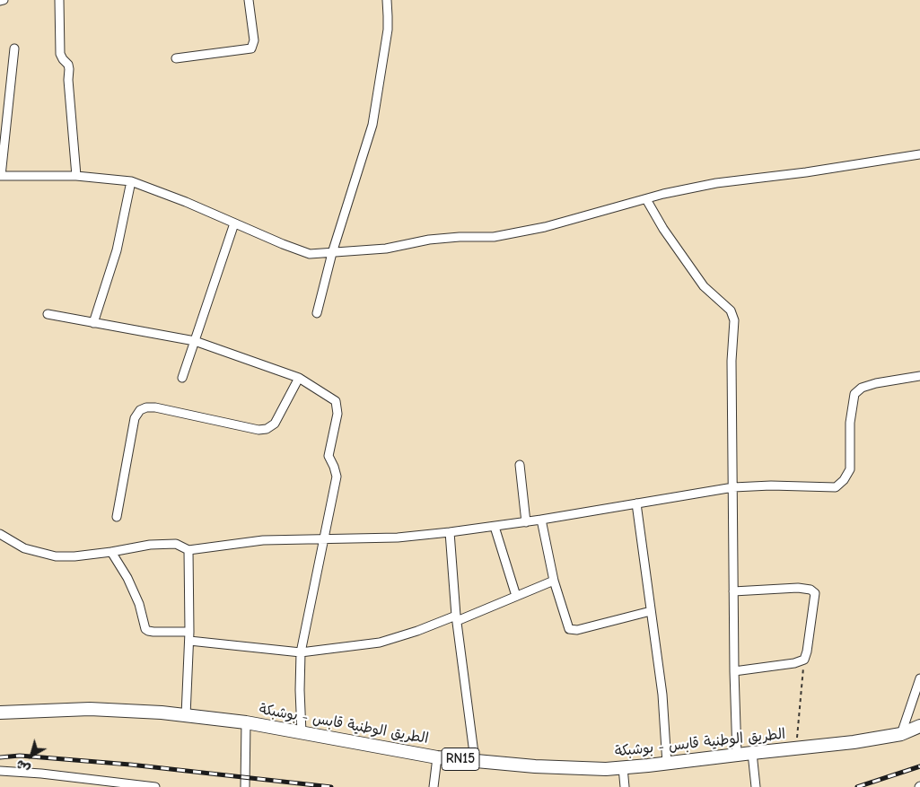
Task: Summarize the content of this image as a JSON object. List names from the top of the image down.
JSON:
{
  "streets": {
    "main road": ["الطريق الوطنية قابس - بوشبكة", "RN15"]
  },
  "north": "bottom left"
}
